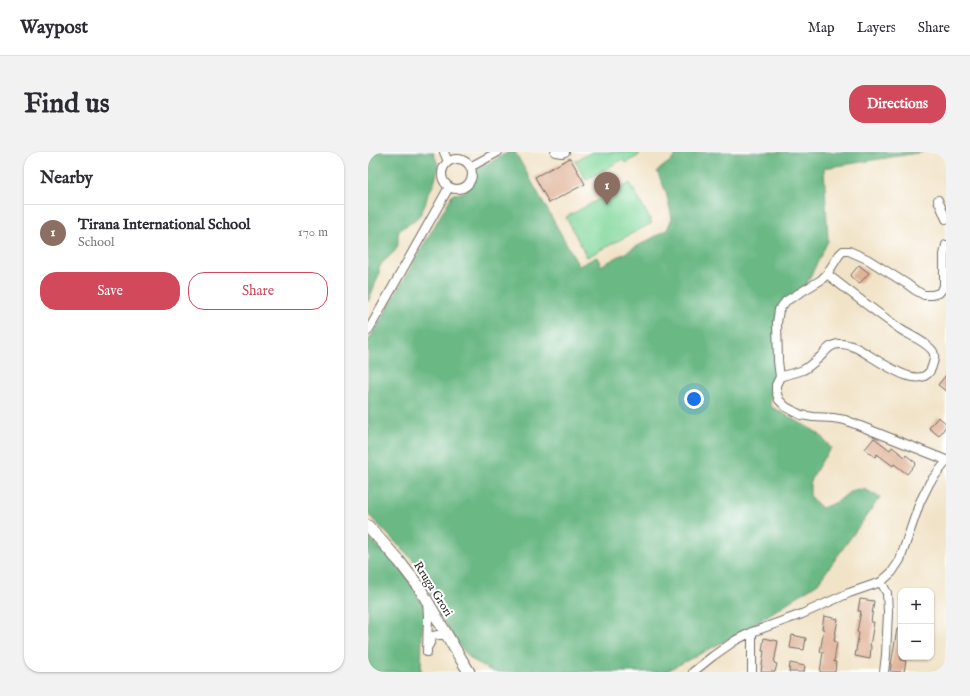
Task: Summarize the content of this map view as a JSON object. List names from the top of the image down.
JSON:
{
  "streets": {
    "main road": ["Rruga Grori"]
  },
  "page": {
    "header": "Waypost",
    "nav": ["Map", "Layers", "Share"],
    "buttons": [
      "Directions",
      ["Save", "Share"]
    ],
    "title": "Find us",
    "heading": "Nearby",
    "pins": "1",
    "list": [
      {
        "mark": "1",
        "name": "Tirana International School",
        "note": "School",
        "value": "170 m"
      }
    ],
    "map_buttons": ["+", "−"]
  }
}
